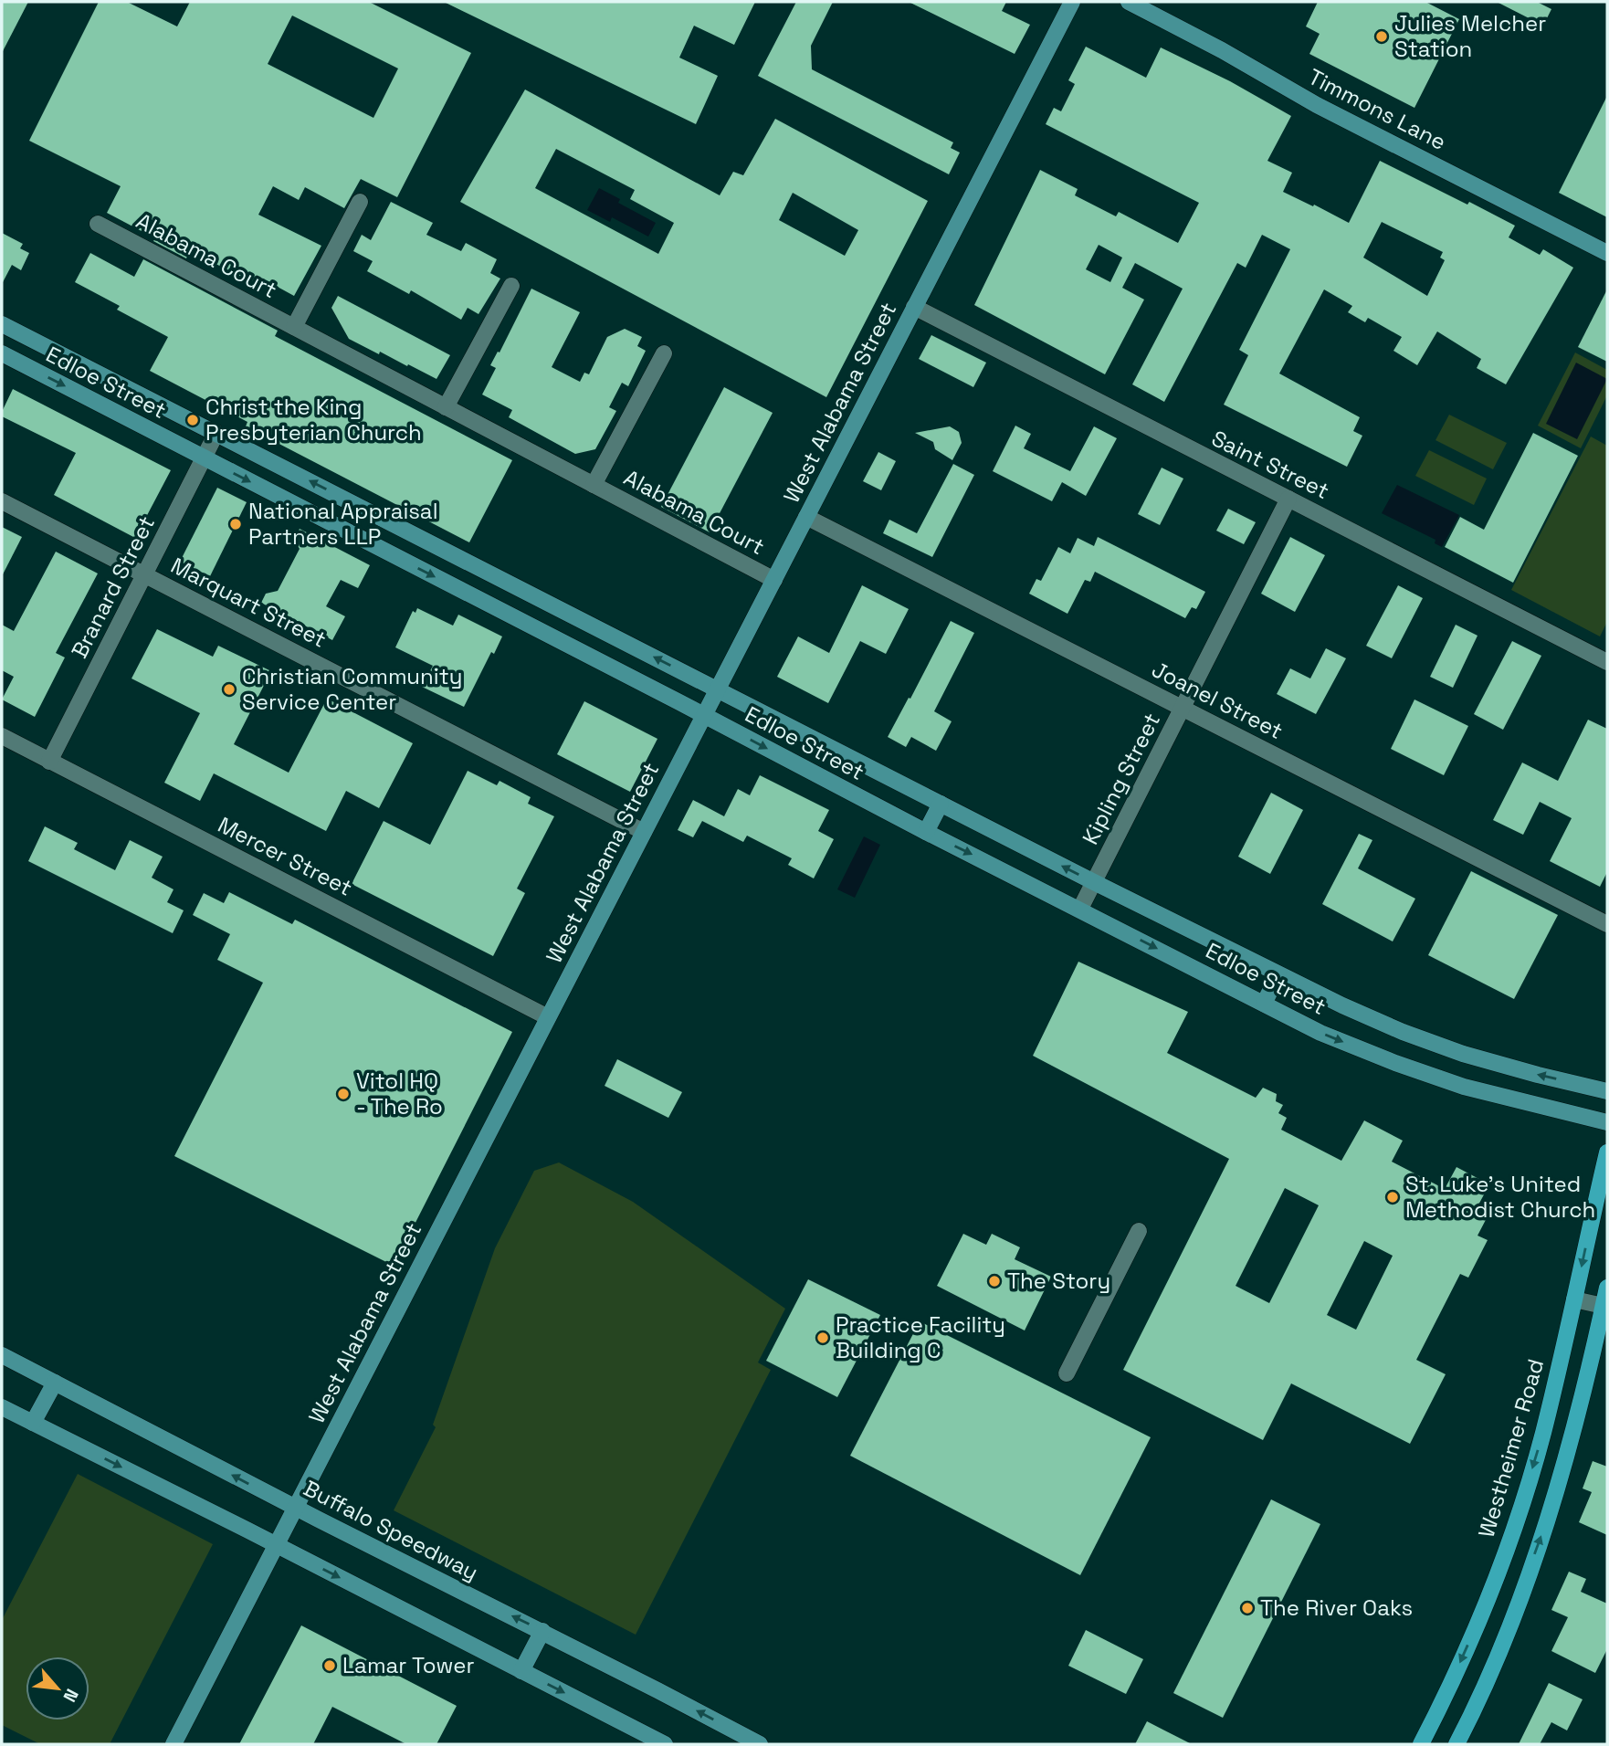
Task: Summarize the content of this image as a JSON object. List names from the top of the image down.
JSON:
{
  "streets": {
    "main road": [
      "Timmons Lane",
      "Edloe Street",
      "West Alabama Street",
      "Westheimer Road",
      "Buffalo Speedway"
    ],
    "street": [
      "Alabama Court",
      "Saint Street",
      "Branard Street",
      "Marquart Street",
      "Joanel Street",
      "Kipling Street",
      "Mercer Street"
    ]
  },
  "crossings": [
    ["Alabama Court", "West Alabama Street"],
    ["Edloe Street", "West Alabama Street"],
    ["Edloe Street", "Branard Street"],
    ["Edloe Street", "Kipling Street"],
    ["West Alabama Street", "Saint Street"],
    ["West Alabama Street", "Marquart Street"],
    ["West Alabama Street", "Joanel Street"],
    ["West Alabama Street", "Mercer Street"],
    ["West Alabama Street", "Buffalo Speedway"],
    ["Saint Street", "Kipling Street"],
    ["Branard Street", "Marquart Street"],
    ["Branard Street", "Mercer Street"],
    ["Joanel Street", "Kipling Street"]
  ],
  "places": [
    "Julies Melcher Station",
    "Christ the King Presbyterian Church",
    "National Appraisal Partners LLP",
    "Christian Community Service Center",
    "Vitol HQ - The Ro",
    "St. Luke's United Methodist Church",
    "The Story",
    "Practice Facility Building C",
    "The River Oaks",
    "Lamar Tower"
  ],
  "north": "bottom right"
}
